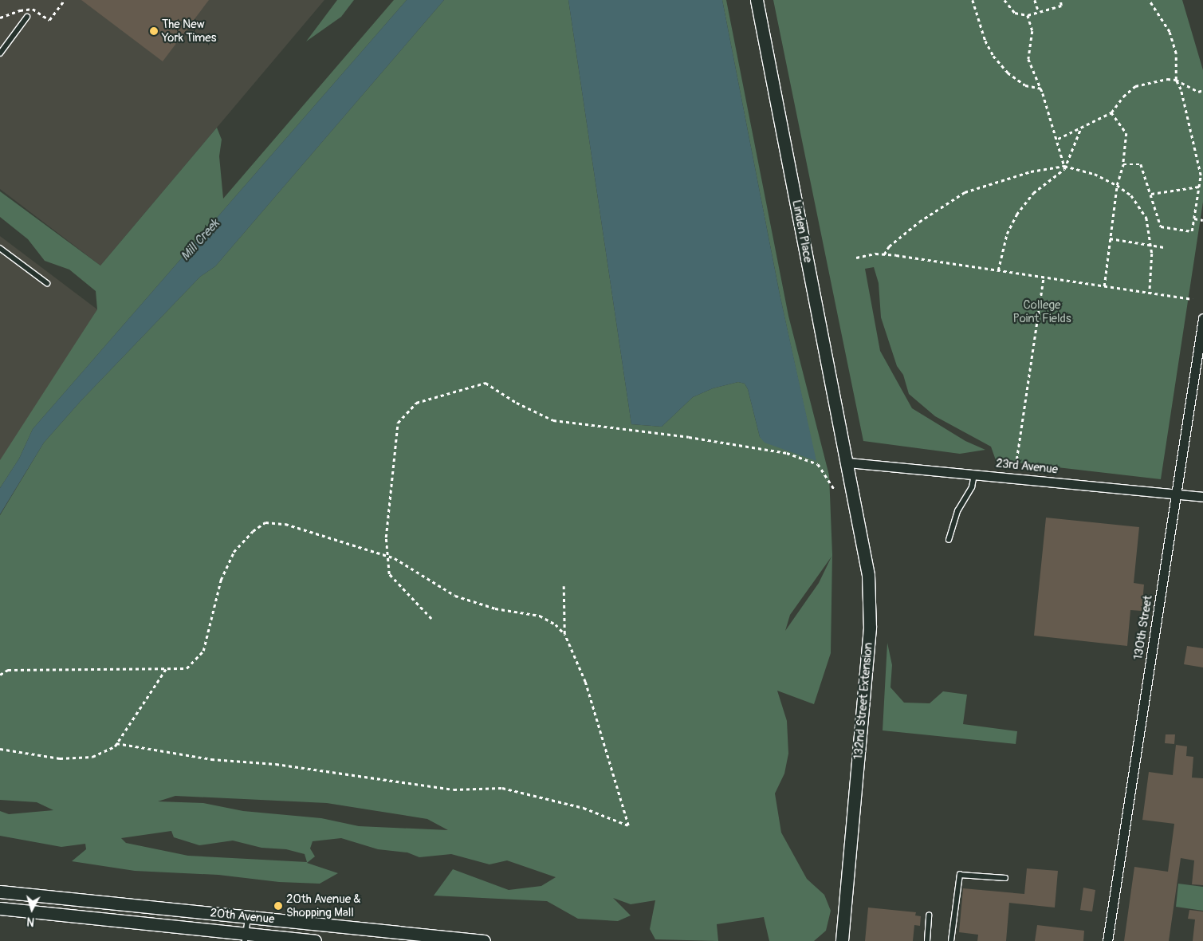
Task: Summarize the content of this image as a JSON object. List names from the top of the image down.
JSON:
{
  "streets": {
    "street": [
      "Linden Place",
      "23rd Avenue",
      "130th Street",
      "132nd Street Extension",
      "20th Avenue"
    ]
  },
  "crossings": [
    ["Linden Place", "23rd Avenue"],
    ["Linden Place", "132nd Street Extension"],
    ["23rd Avenue", "130th Street"],
    ["23rd Avenue", "132nd Street Extension"]
  ],
  "water": ["Mill Creek"],
  "parks": ["College Point Fields"],
  "places": ["The New York Times", "20th Avenue & Shopping Mall"],
  "north": "bottom"
}
